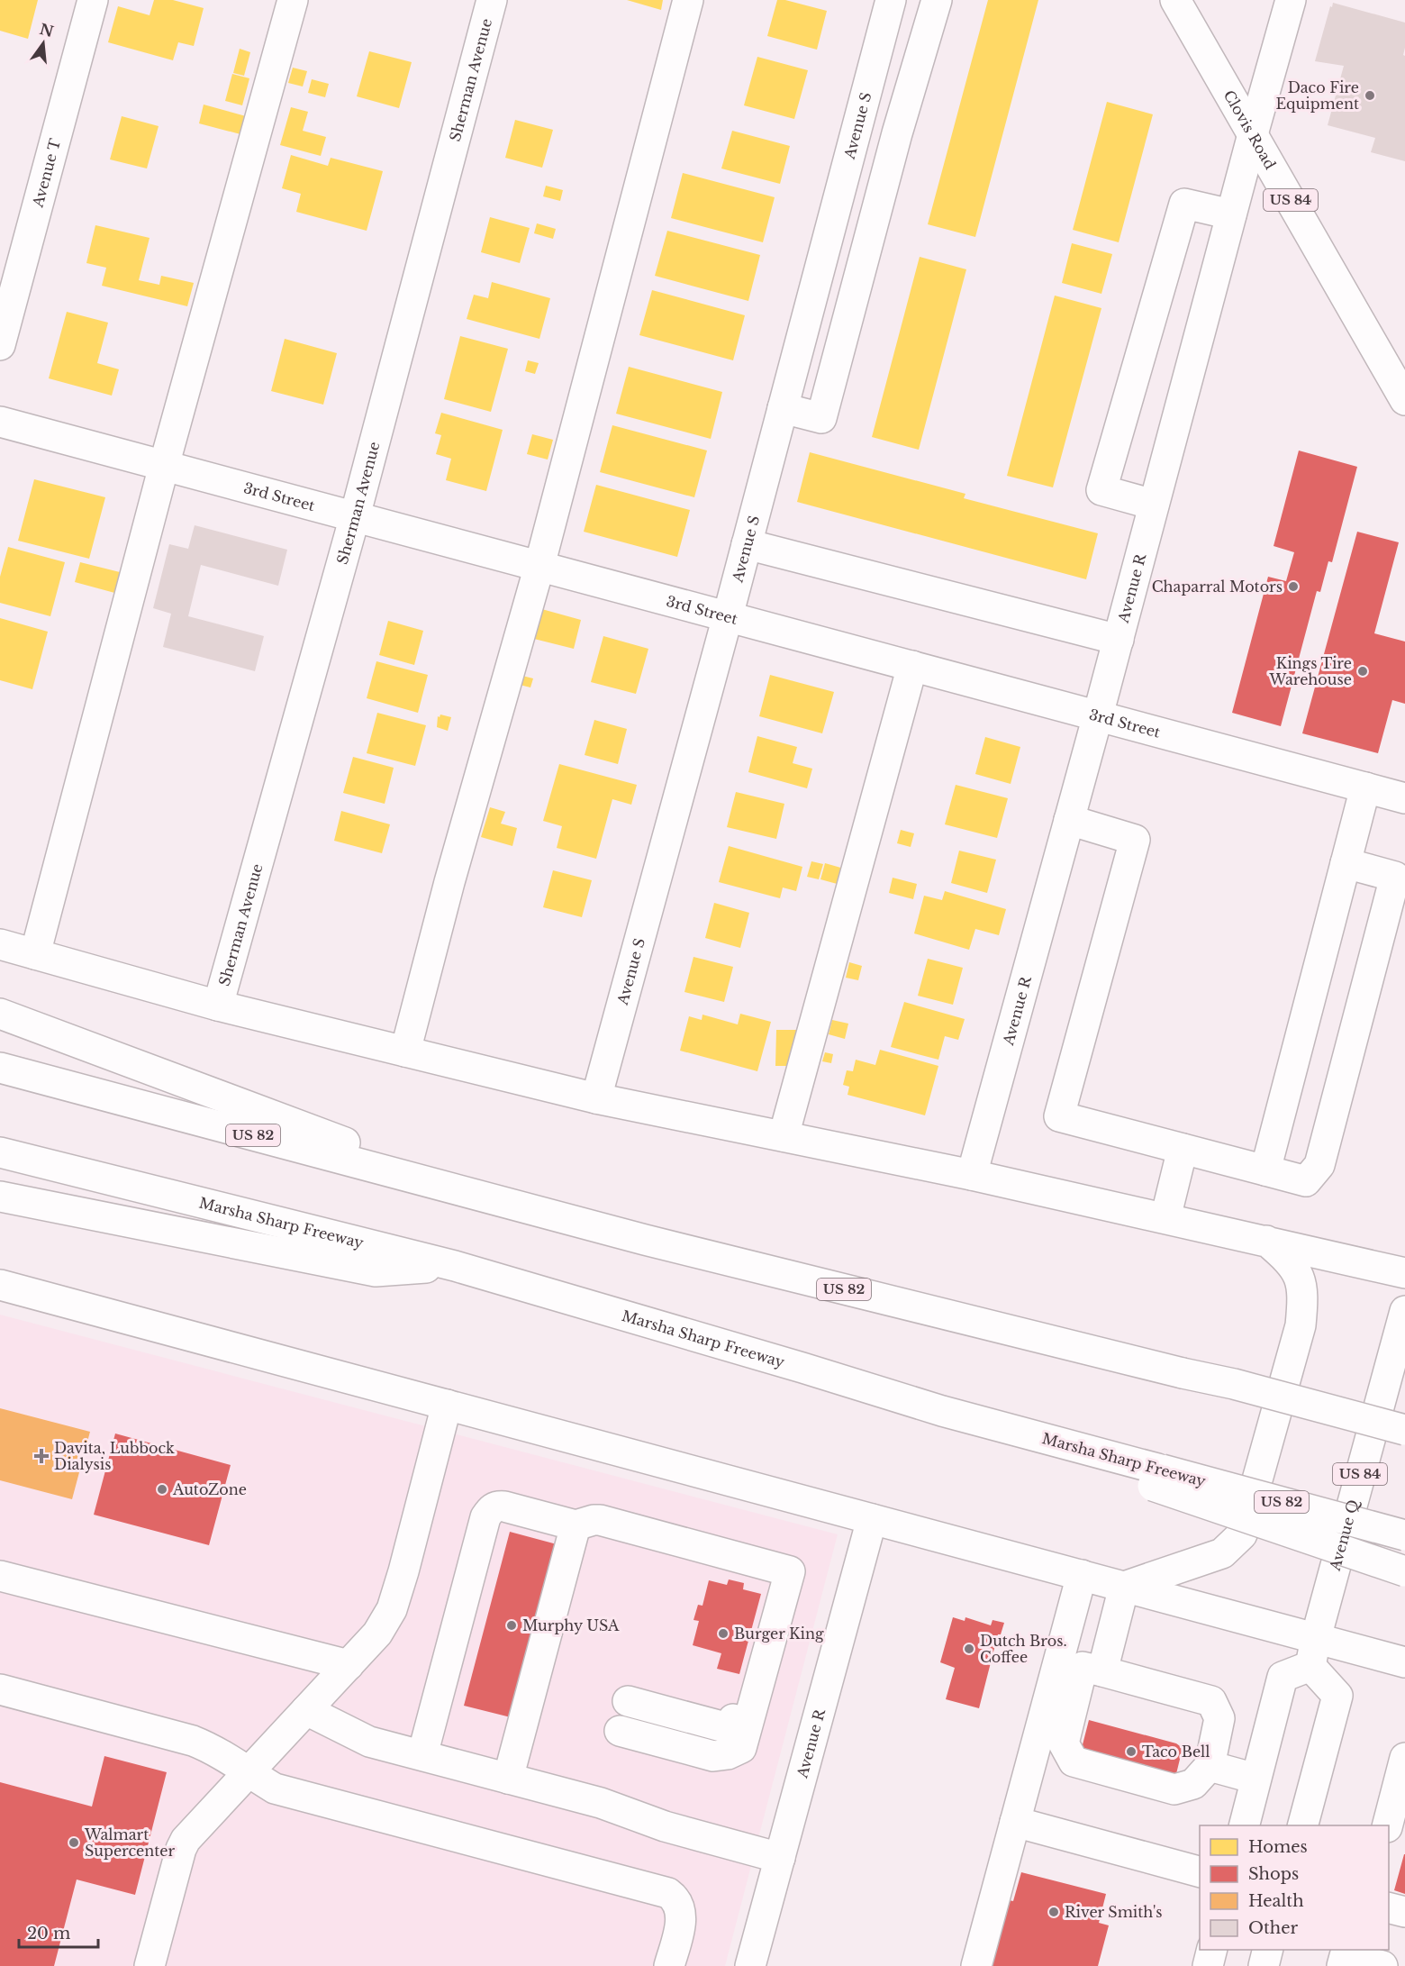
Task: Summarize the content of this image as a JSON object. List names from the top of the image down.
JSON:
{
  "streets": {
    "main road": [
      "Sherman Avenue",
      "Avenue S",
      "Clovis Road",
      "Avenue T",
      "US 84",
      "3rd Street",
      "Avenue R",
      "US 82",
      "Marsha Sharp Freeway",
      "Avenue Q"
    ]
  },
  "crossings": [
    ["Sherman Avenue", "3rd Street"],
    ["Avenue S", "3rd Street"],
    ["Clovis Road", "Avenue R"],
    ["3rd Street", "Avenue R"]
  ],
  "places": {
    "other": [
      "Daco Fire Equipment",
      "Chaparral Motors",
      "Kings Tire Warehouse",
      "AutoZone",
      "Murphy USA",
      "Burger King",
      "Dutch Bros. Coffee",
      "Taco Bell",
      "Walmart Supercenter",
      "River Smith's"
    ],
    "health": ["Davita, Lubbock Dialysis"]
  },
  "legend": [
    "Homes",
    "Shops",
    "Health",
    "Other"
  ],
  "scale_bar": "20 m",
  "north": "top"
}
